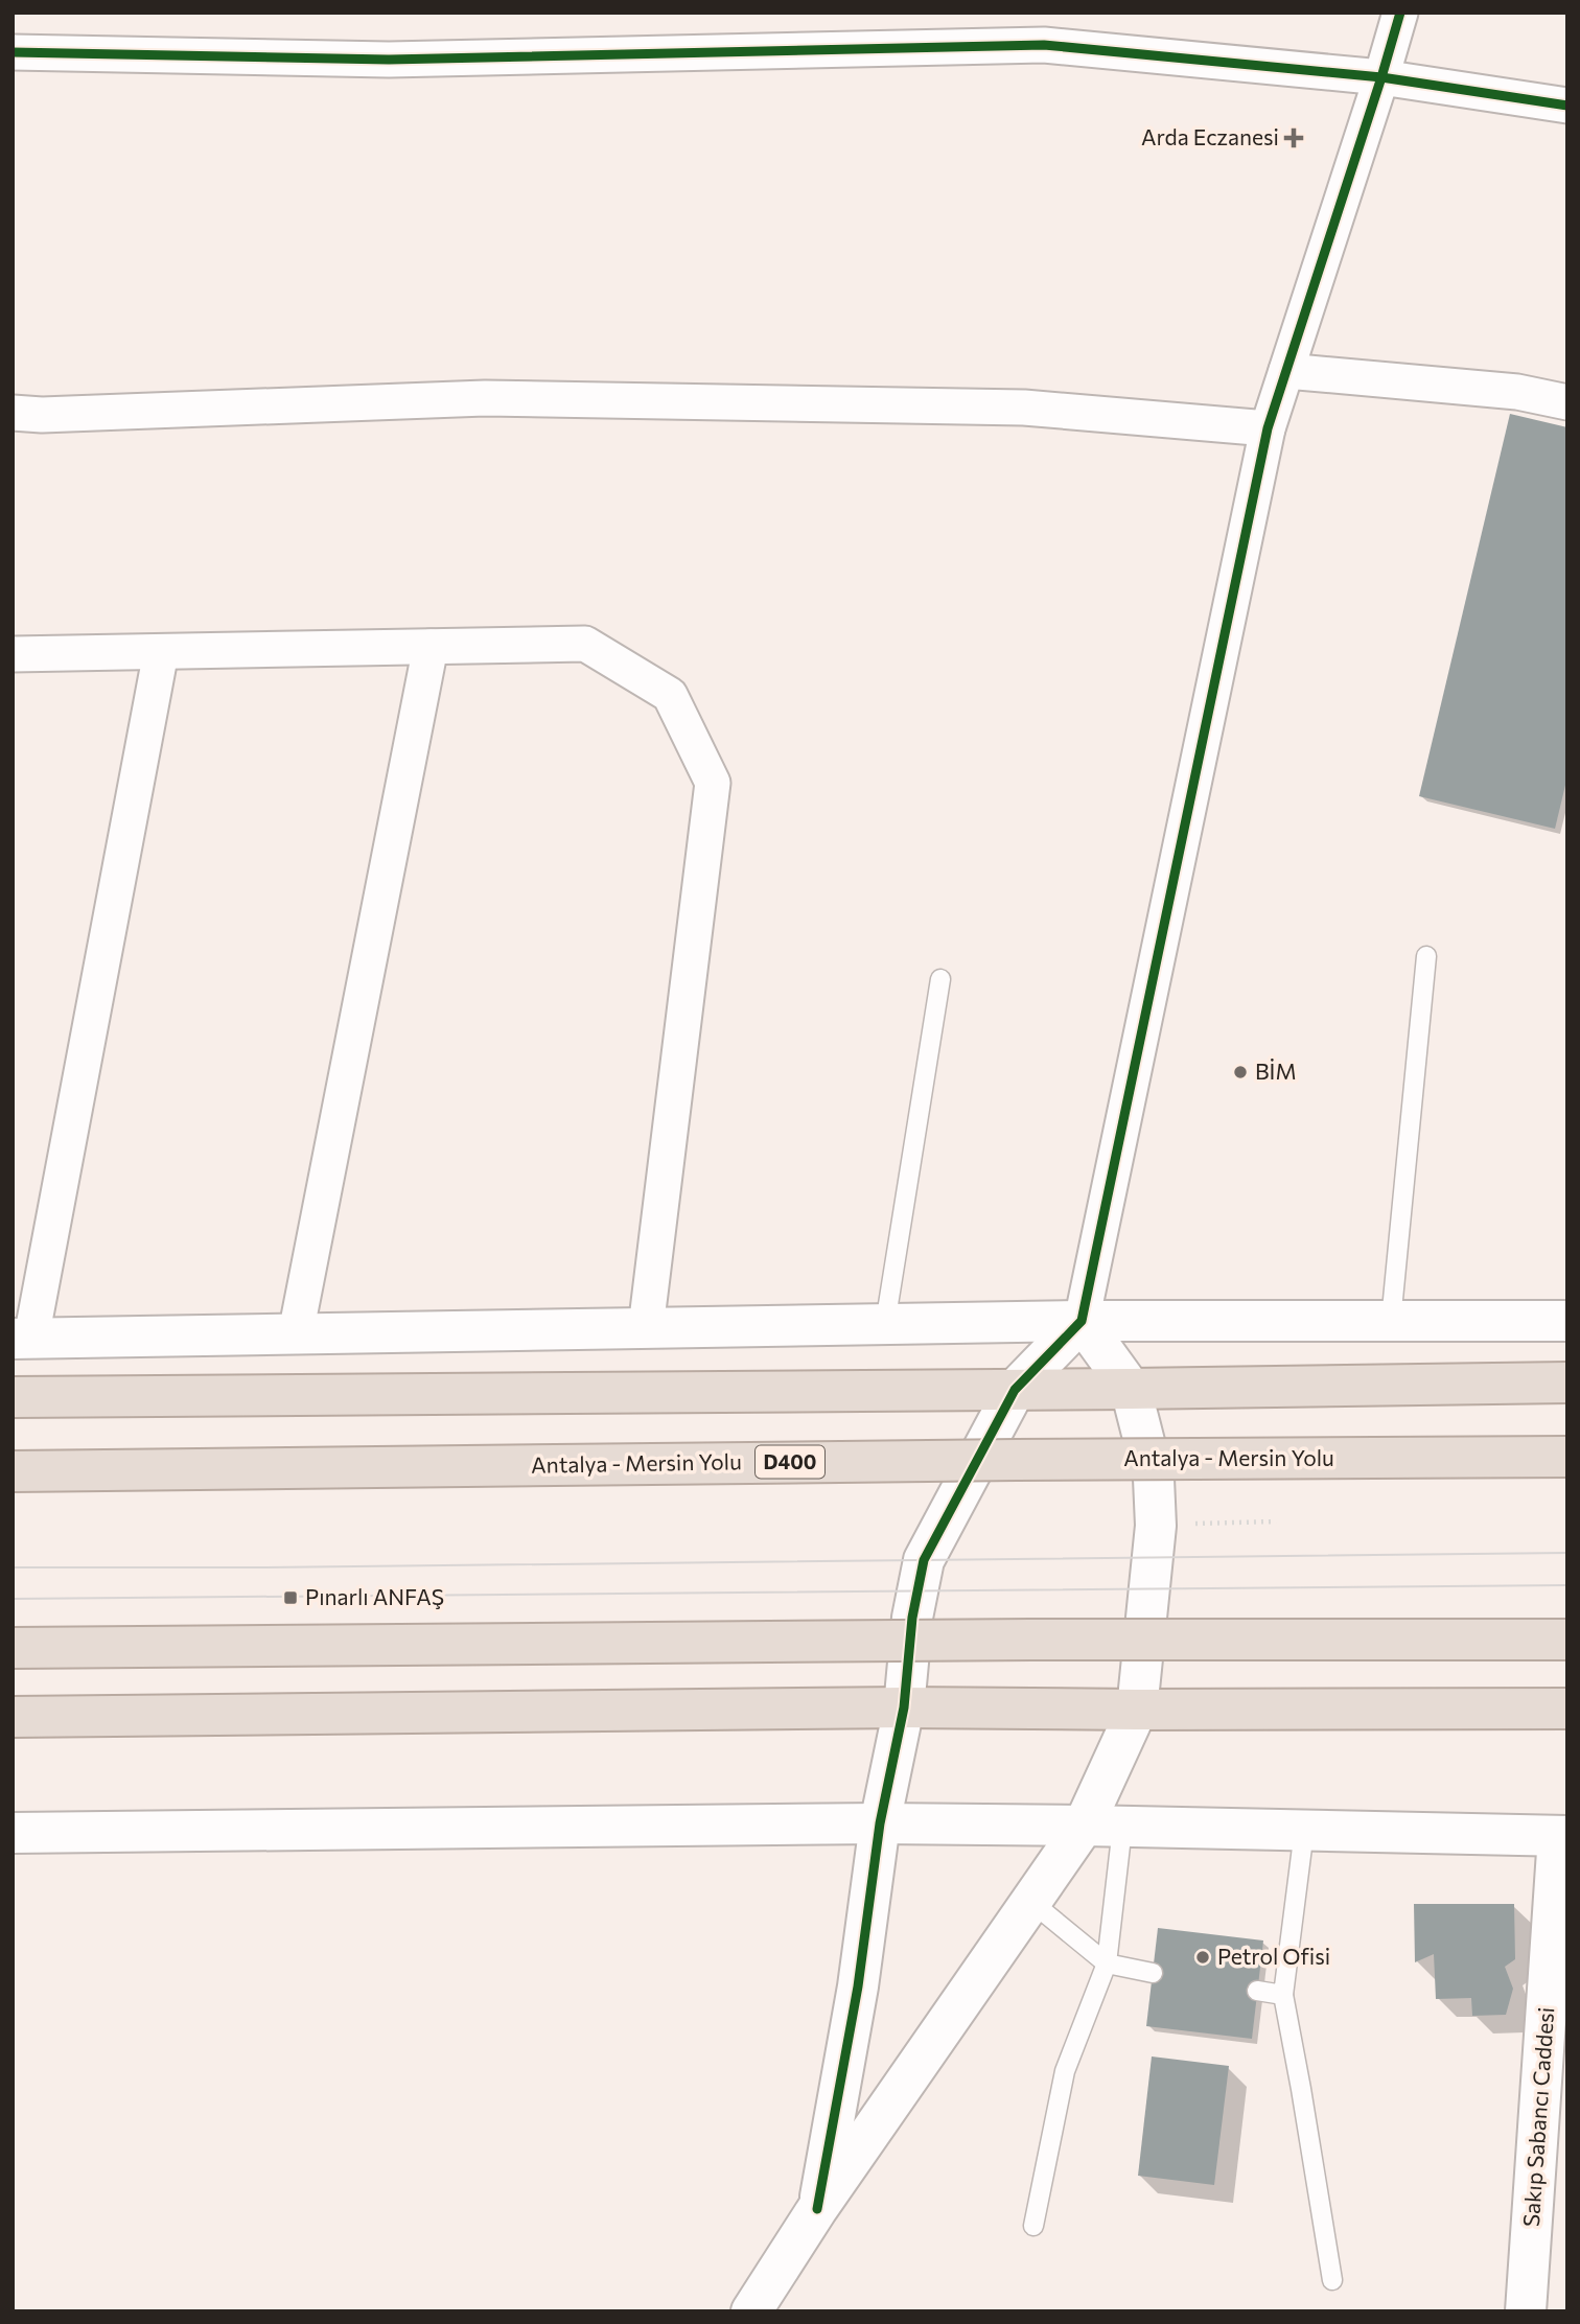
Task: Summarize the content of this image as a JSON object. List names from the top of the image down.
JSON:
{
  "streets": {
    "highway": ["Antalya - Mersin Yolu", "D400"],
    "street": ["Sakıp Sabancı Caddesi"]
  },
  "places": {
    "health": ["Arda Eczanesi"],
    "other": ["BİM", "Petrol Ofisi"],
    "transit": ["Pınarlı ANFAŞ"]
  }
}
